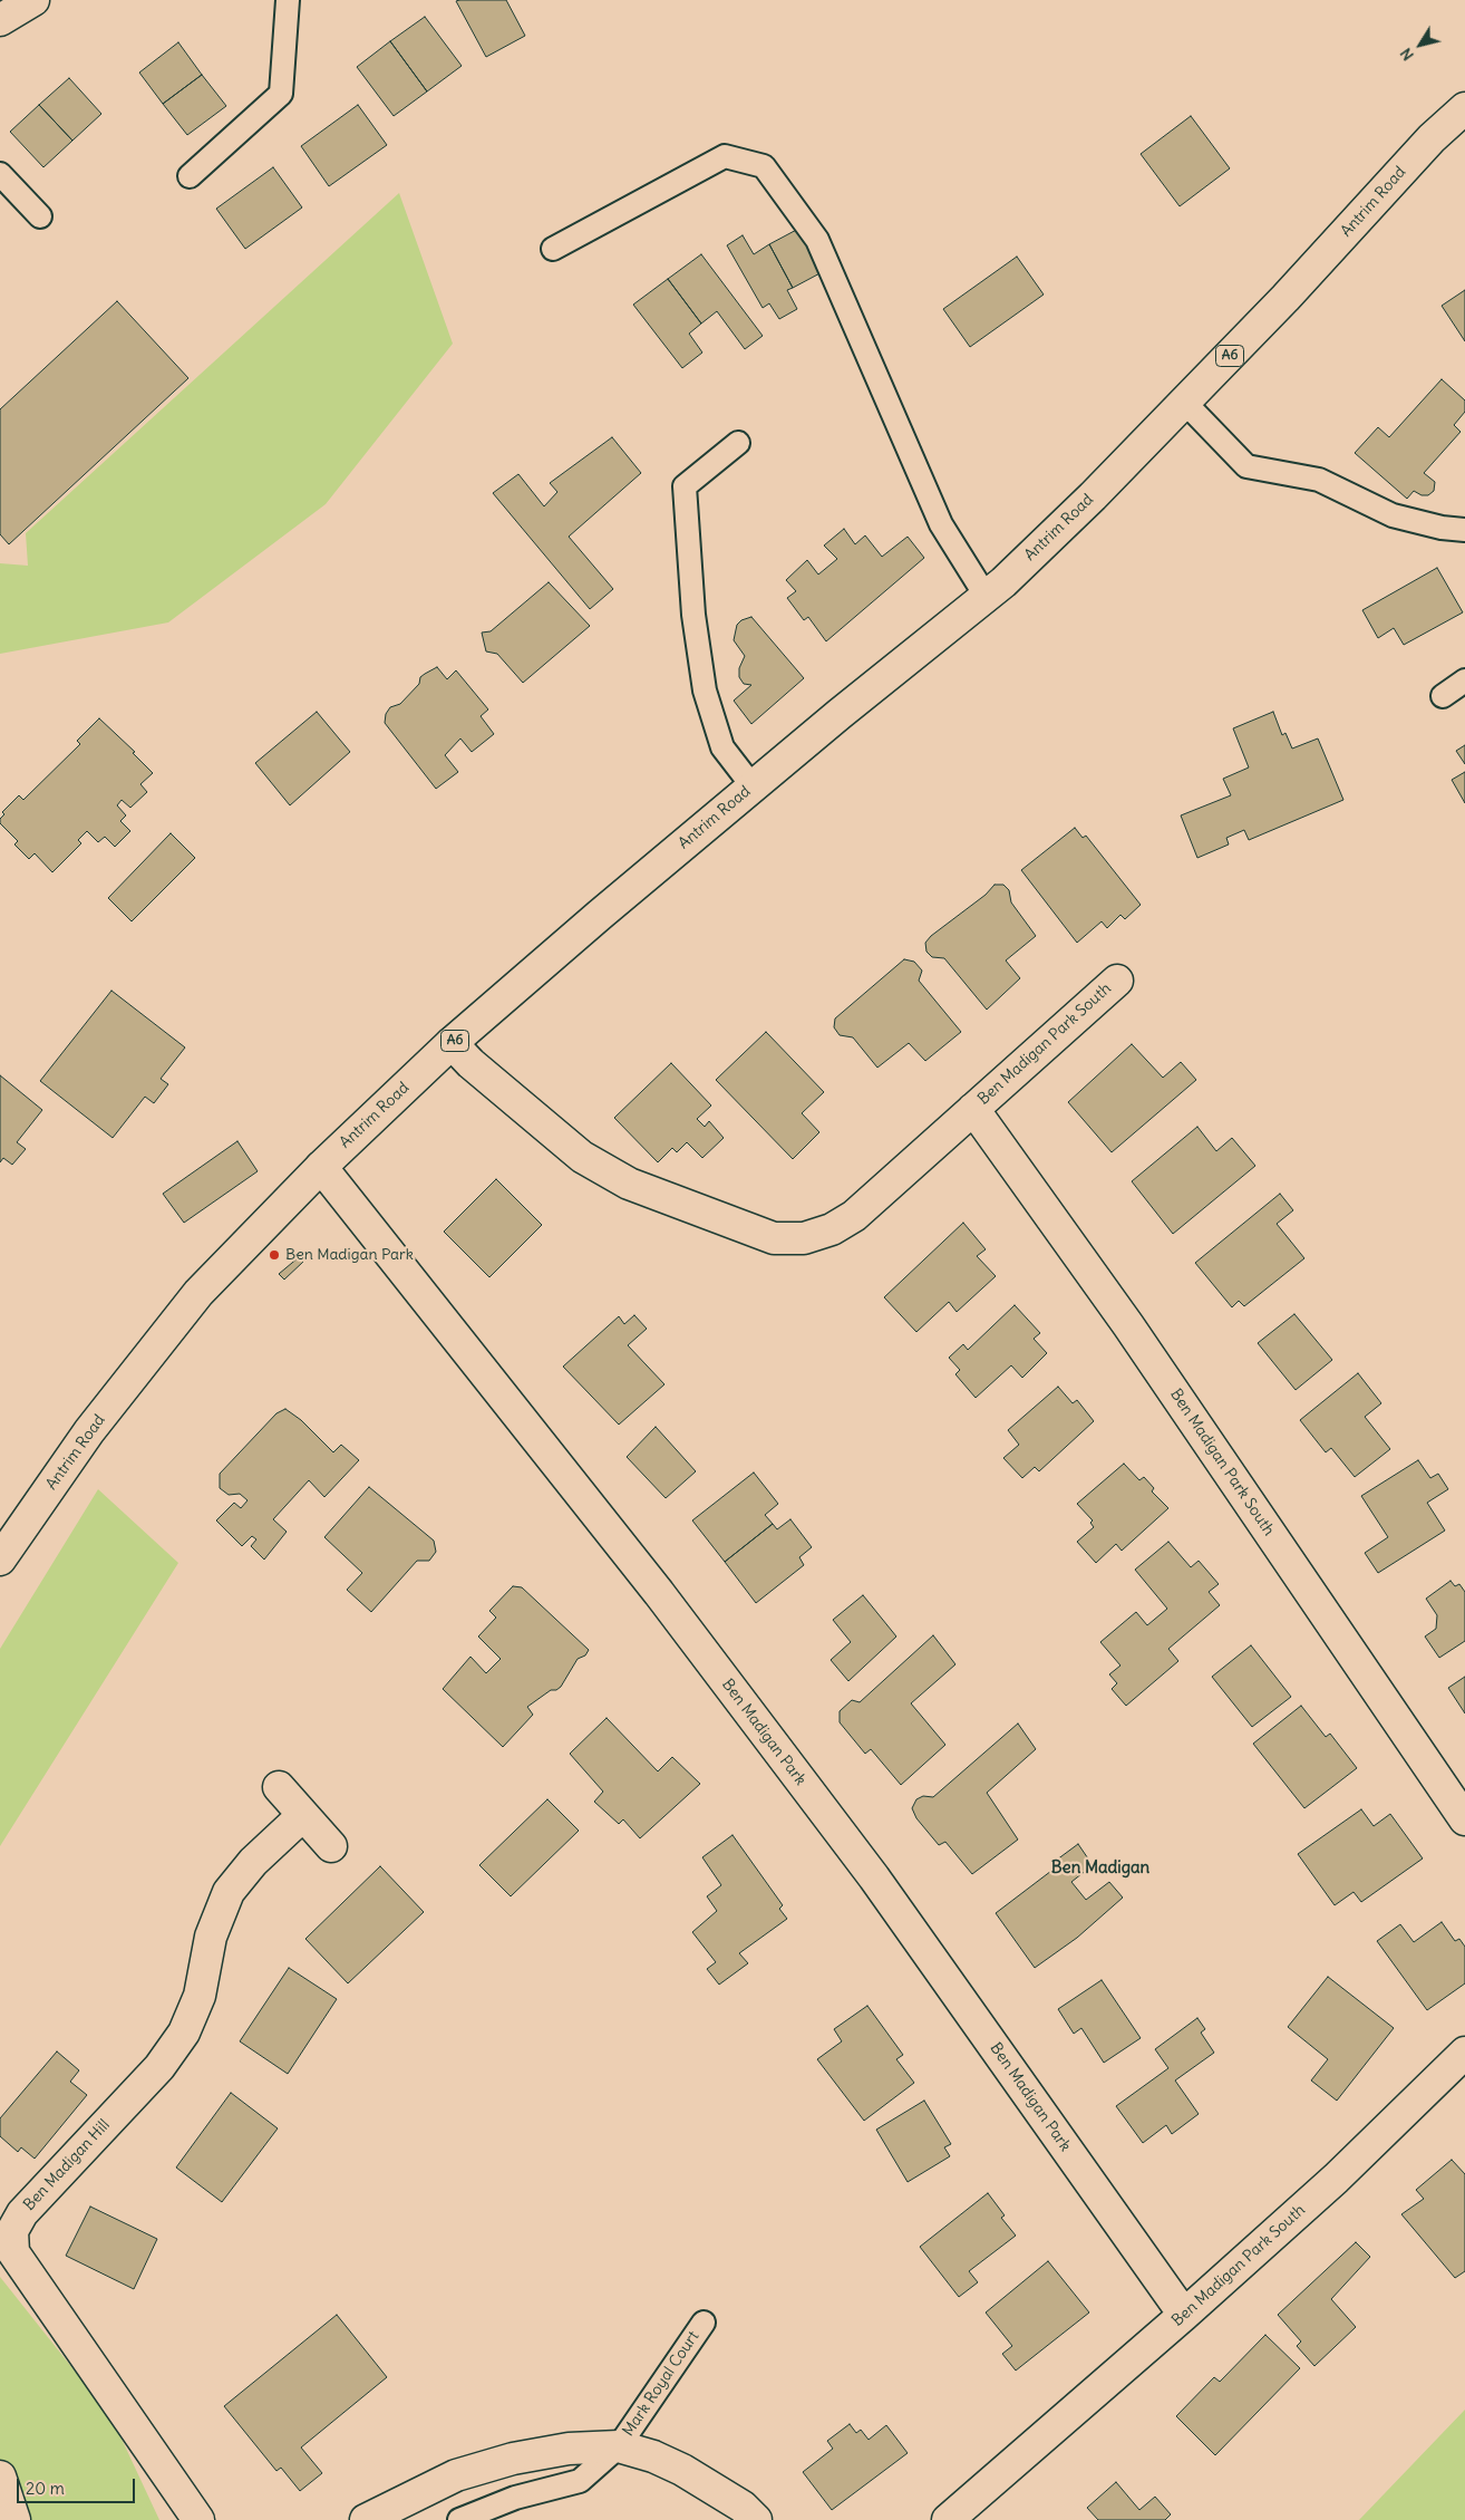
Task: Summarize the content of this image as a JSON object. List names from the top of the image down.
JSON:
{
  "streets": {
    "street": [
      "Antrim Road",
      "A6",
      "Ben Madigan Park South",
      "Ben Madigan Park",
      "Ben Madigan Hill"
    ],
    "lane": ["Mark Royal Court"]
  },
  "crossings": [
    ["Antrim Road", "Ben Madigan Park South"],
    ["Antrim Road", "Ben Madigan Park"],
    ["Ben Madigan Park South", "Ben Madigan Park"]
  ],
  "districts": ["Ben Madigan"],
  "places": ["Ben Madigan Park"],
  "scale_bar": "20 m",
  "north": "bottom left"
}
